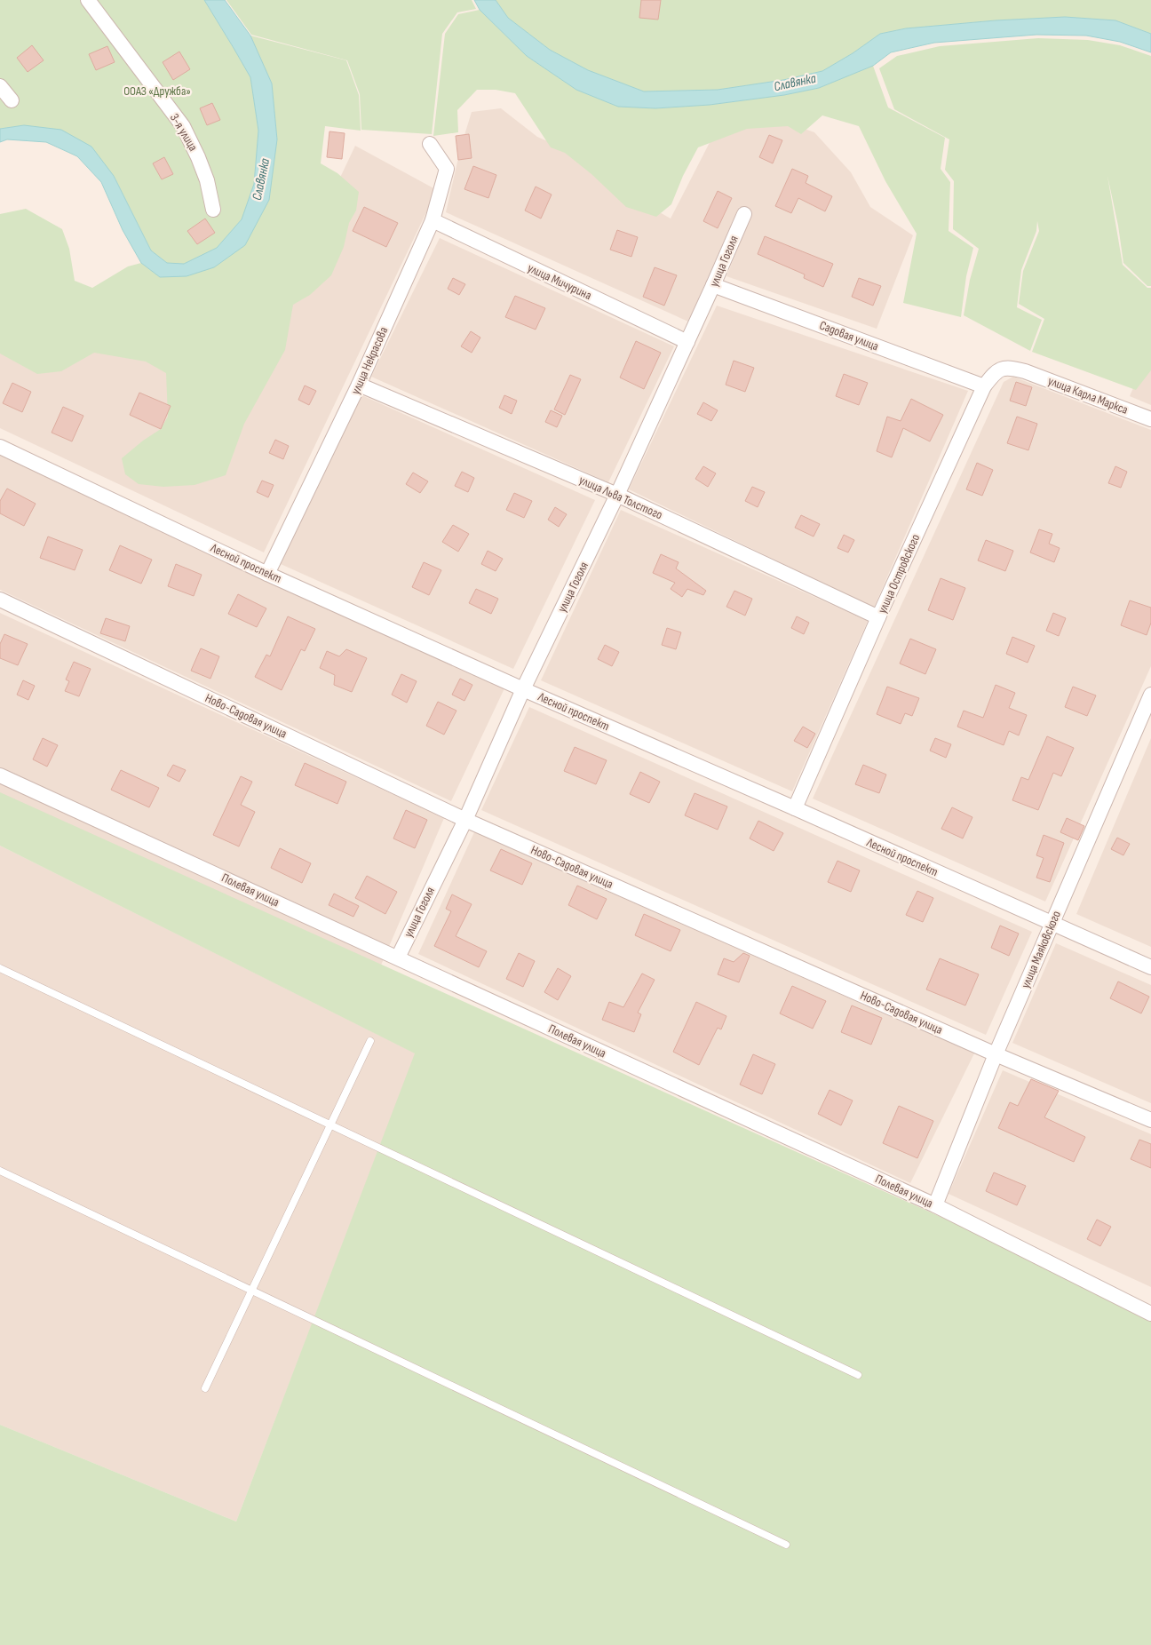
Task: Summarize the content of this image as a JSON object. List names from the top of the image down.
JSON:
{
  "streets": {
    "street": [
      "3-я улица",
      "улица Гоголя",
      "улица Мичурина",
      "Садовая улица",
      "улица Некрасова",
      "улица Карла Маркса",
      "улица Льва Толстого",
      "Лесной проспект",
      "улица Островского",
      "Ново-Садовая улица",
      "Полевая улица",
      "улица Маяковского"
    ]
  },
  "crossings": [
    ["улица Гоголя", "улица Мичурина"],
    ["улица Гоголя", "Садовая улица"],
    ["улица Гоголя", "улица Льва Толстого"],
    ["улица Гоголя", "Лесной проспект"],
    ["улица Гоголя", "Ново-Садовая улица"],
    ["улица Гоголя", "Полевая улица"],
    ["улица Мичурина", "улица Некрасова"],
    ["Садовая улица", "улица Островского"],
    ["улица Некрасова", "улица Льва Толстого"],
    ["улица Некрасова", "Лесной проспект"],
    ["улица Карла Маркса", "улица Островского"],
    ["улица Льва Толстого", "улица Островского"],
    ["Лесной проспект", "улица Островского"],
    ["Лесной проспект", "улица Маяковского"],
    ["Ново-Садовая улица", "улица Маяковского"],
    ["Полевая улица", "улица Маяковского"]
  ],
  "water": ["Славянка"],
  "parks": ["ООАЗ «Дружба»"]
}
